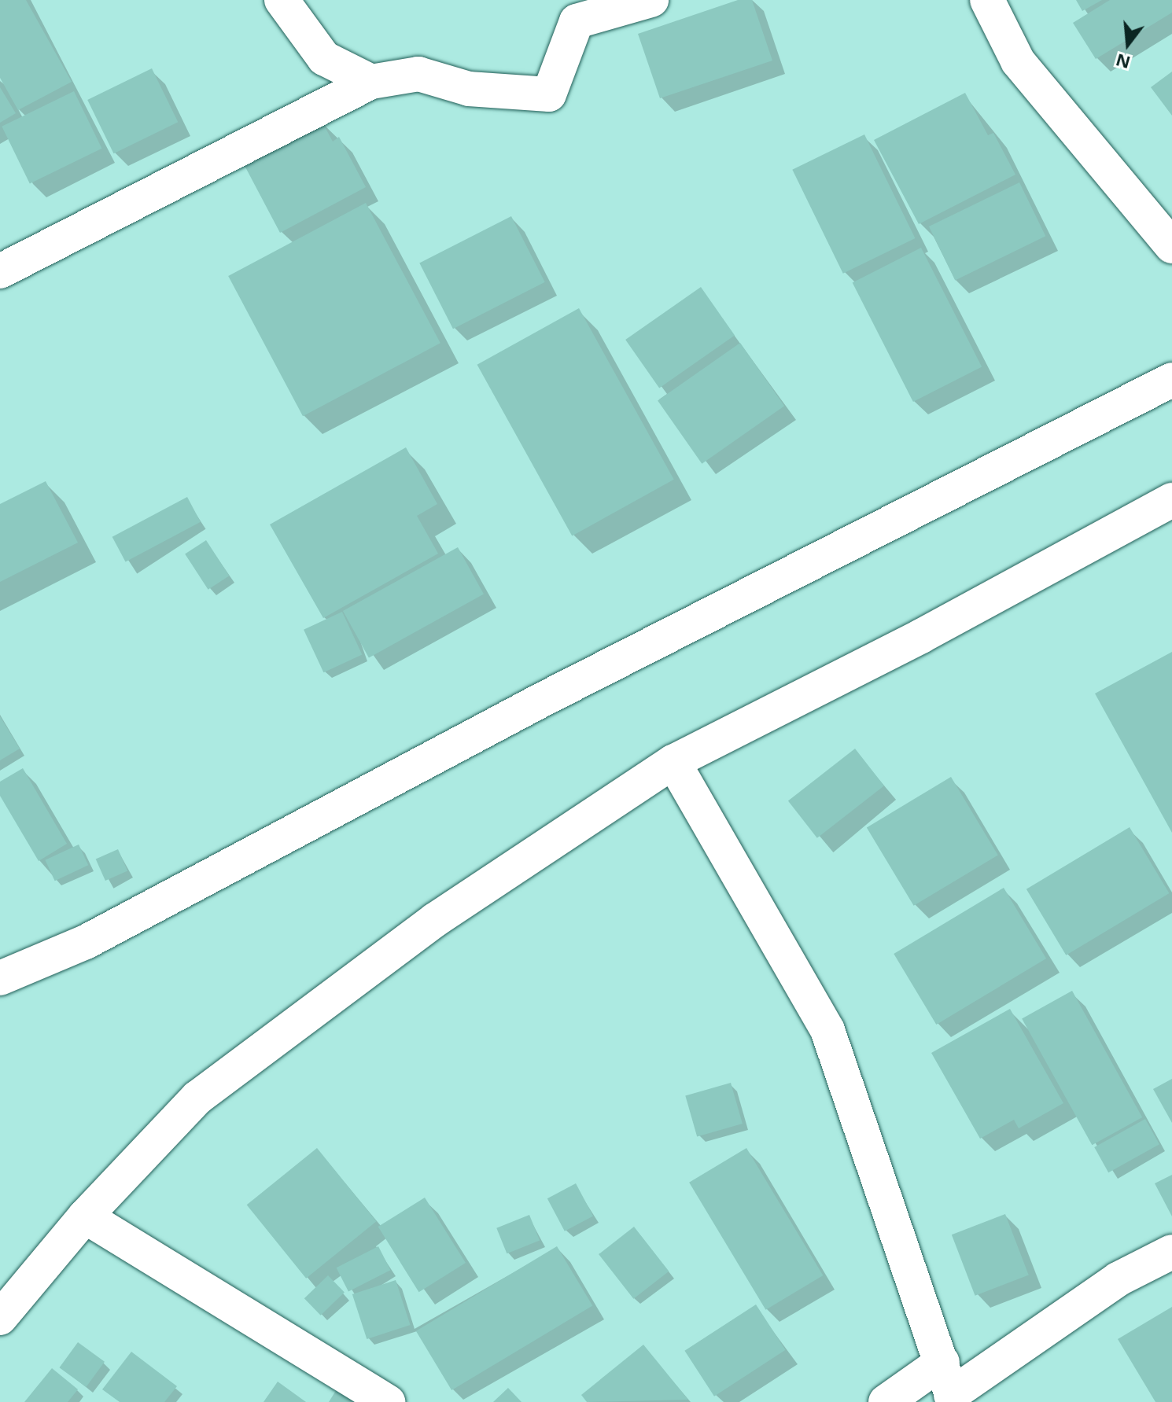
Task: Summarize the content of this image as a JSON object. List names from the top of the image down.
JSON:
{
  "north": "bottom"
}
